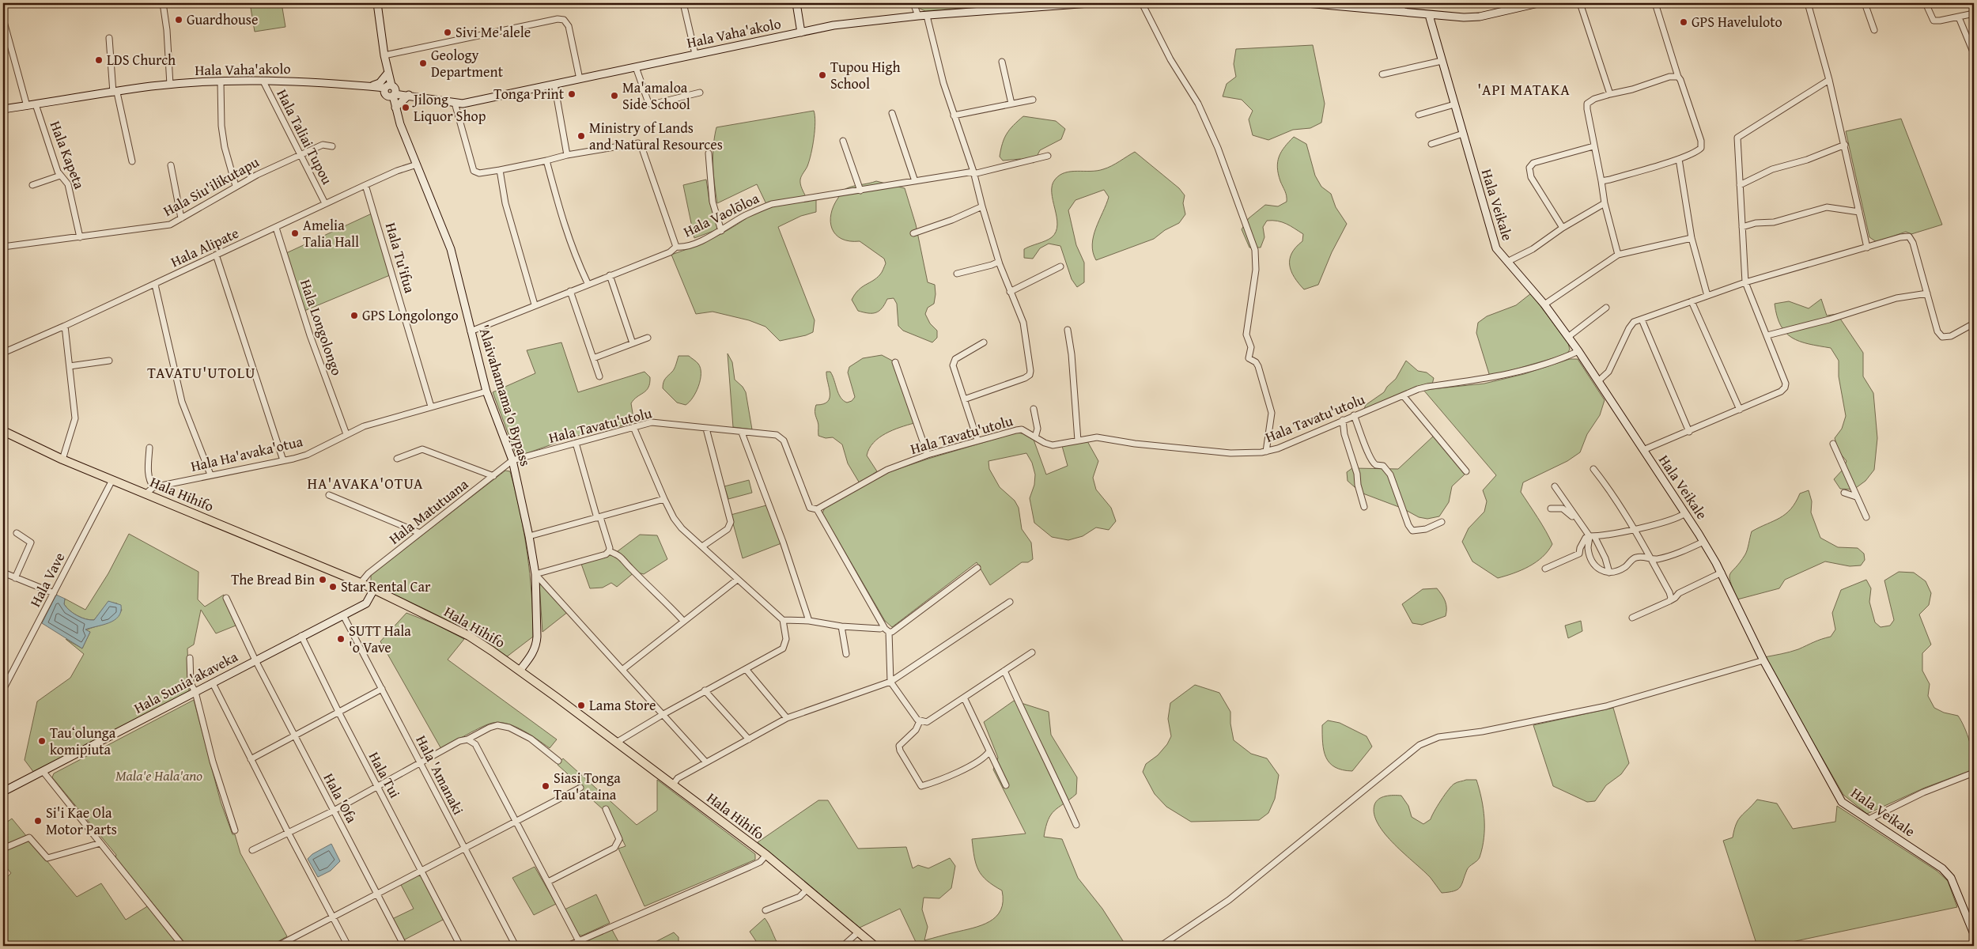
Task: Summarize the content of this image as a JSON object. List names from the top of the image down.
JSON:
{
  "streets": {
    "main road": [
      "Hala Vaha'akolo",
      "Hala Veikale",
      "'Alaivahamama'o Bypass",
      "Hala Hihifo",
      "Hala Sunia'akaveka"
    ],
    "street": [
      "Hala Taliai Tupou",
      "Hala Kapeta",
      "Hala Siu'ilikutapu",
      "Hala Vaolōloa",
      "Hala Alipate",
      "Hala Tu'ifua",
      "Hala Longolongo",
      "Hala Tavatu'utolu",
      "Hala Ha'avaka'otua",
      "Hala Matutuana",
      "Hala Vave",
      "Hala Tui",
      "Hala 'Amanaki",
      "Hala 'Ofa"
    ]
  },
  "crossings": [
    ["Hala Vaha'akolo", "Hala Taliai Tupou"],
    ["Hala Vaha'akolo", "Hala Kapeta"],
    ["Hala Vaha'akolo", "'Alaivahamama'o Bypass"],
    ["Hala Taliai Tupou", "Hala Siu'ilikutapu"],
    ["Hala Taliai Tupou", "Hala Alipate"],
    ["Hala Kapeta", "Hala Siu'ilikutapu"],
    ["Hala Veikale", "Hala Tavatu'utolu"],
    ["Hala Vaolōloa", "'Alaivahamama'o Bypass"],
    ["Hala Alipate", "Hala Tu'ifua"],
    ["Hala Alipate", "Hala Longolongo"],
    ["Hala Alipate", "'Alaivahamama'o Bypass"],
    ["Hala Tu'ifua", "Hala Ha'avaka'otua"],
    ["Hala Longolongo", "Hala Ha'avaka'otua"],
    ["'Alaivahamama'o Bypass", "Hala Tavatu'utolu"],
    ["'Alaivahamama'o Bypass", "Hala Ha'avaka'otua"],
    ["'Alaivahamama'o Bypass", "Hala Hihifo"],
    ["'Alaivahamama'o Bypass", "Hala Matutuana"],
    ["Hala Tavatu'utolu", "Hala Matutuana"],
    ["Hala Ha'avaka'otua", "Hala Hihifo"],
    ["Hala Hihifo", "Hala Matutuana"],
    ["Hala Hihifo", "Hala Vave"],
    ["Hala Hihifo", "Hala Sunia'akaveka"],
    ["Hala Sunia'akaveka", "Hala Tui"],
    ["Hala Sunia'akaveka", "Hala 'Amanaki"],
    ["Hala Sunia'akaveka", "Hala 'Ofa"]
  ],
  "districts": ["'API MATAKA", "TAVATU'UTOLU", "HA'AVAKA'OTUA"],
  "parks": ["Mala'e Hala'ano"],
  "places": [
    "Guardhouse",
    "GPS Haveluloto",
    "Sivi Me'alele",
    "LDS Church",
    "Geology Department",
    "Tupou High School",
    "Tonga Print",
    "Ma'amaloa Side School",
    "Jilong Liquor Shop",
    "Ministry of Lands and Natural Resources",
    "Amelia Talia Hall",
    "GPS Longolongo",
    "The Bread Bin",
    "Star Rental Car",
    "SUTT Hala 'o Vave",
    "Lama Store",
    "Tauʻolunga komipiuta",
    "Siasi Tonga Tau'ataina",
    "Si'i Kae Ola Motor Parts"
  ]
}
